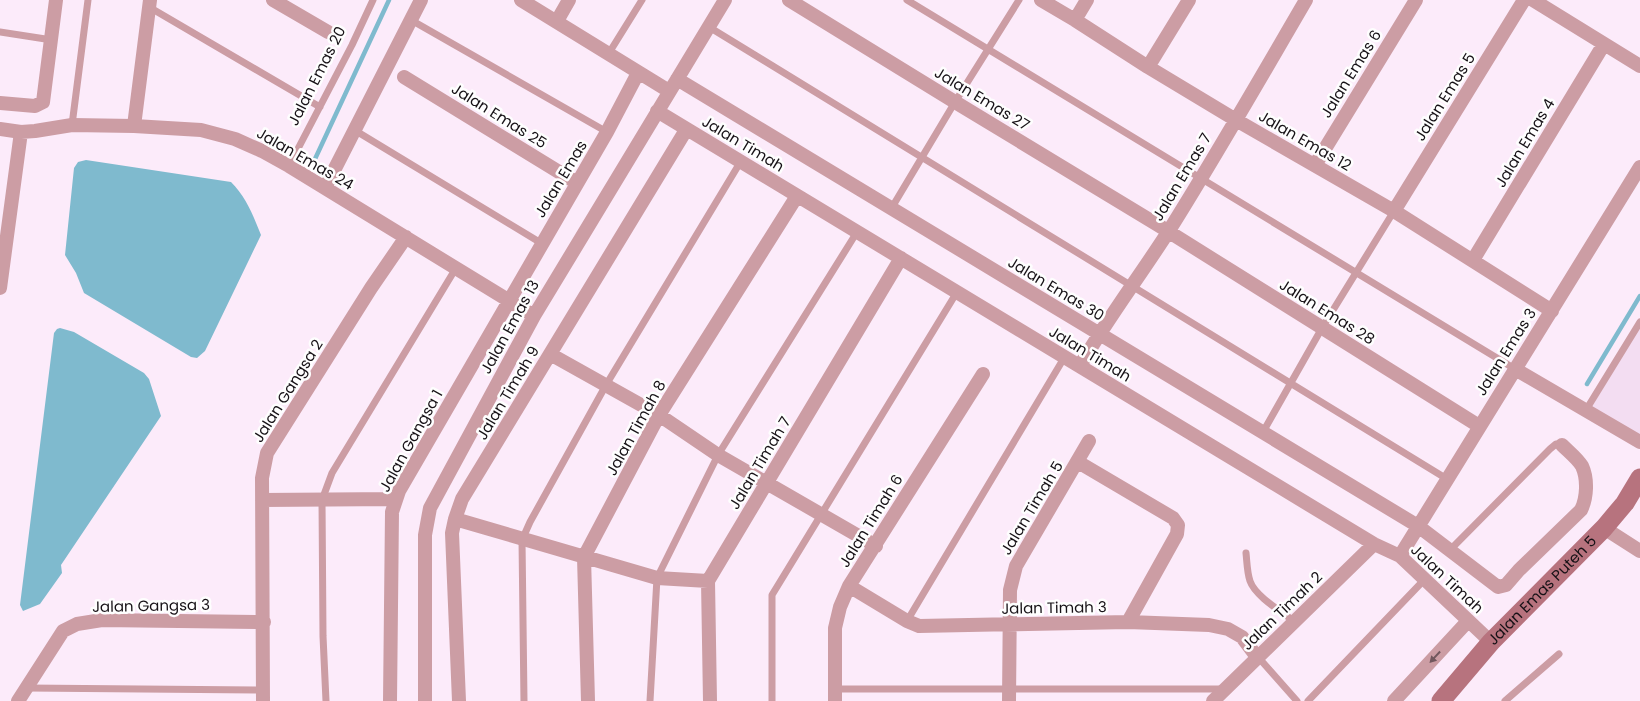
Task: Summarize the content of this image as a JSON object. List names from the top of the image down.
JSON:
{
  "streets": {
    "street": [
      "Jalan Emas 6",
      "Jalan Emas 5",
      "Jalan Emas 27",
      "Jalan Emas 25",
      "Jalan Emas 12",
      "Jalan Emas 4",
      "Jalan Timah",
      "Jalan Emas 24",
      "Jalan Emas 7",
      "Jalan Emas",
      "Jalan Emas 30",
      "Jalan Emas 28",
      "Jalan Emas 13",
      "Jalan Emas 3",
      "Jalan Gangsa 2",
      "Jalan Timah 9",
      "Jalan Timah 8",
      "Jalan Gangsa 1",
      "Jalan Timah 7",
      "Jalan Timah 5",
      "Jalan Timah 6",
      "Jalan Emas Puteh 5",
      "Jalan Gangsa 3",
      "Jalan Timah 3",
      "Jalan Timah 2"
    ],
    "lane": ["Jalan Emas 20"]
  },
  "crossings": [
    ["Jalan Emas 6", "Jalan Emas 12"],
    ["Jalan Emas 20", "Jalan Emas 24"],
    ["Jalan Emas 5", "Jalan Emas 12"],
    ["Jalan Emas 27", "Jalan Emas 7"],
    ["Jalan Emas 27", "Jalan Emas 28"],
    ["Jalan Emas 25", "Jalan Emas"],
    ["Jalan Emas 12", "Jalan Emas 4"],
    ["Jalan Emas 12", "Jalan Emas 7"],
    ["Jalan Emas 12", "Jalan Emas 3"],
    ["Jalan Timah", "Jalan Emas 7"],
    ["Jalan Timah", "Jalan Emas 13"],
    ["Jalan Timah", "Jalan Emas 3"],
    ["Jalan Timah", "Jalan Timah 9"],
    ["Jalan Timah", "Jalan Timah 8"],
    ["Jalan Timah", "Jalan Timah 7"],
    ["Jalan Timah", "Jalan Emas Puteh 5"],
    ["Jalan Timah", "Jalan Timah 2"],
    ["Jalan Emas 24", "Jalan Emas"],
    ["Jalan Emas 24", "Jalan Emas 13"],
    ["Jalan Emas 24", "Jalan Gangsa 2"],
    ["Jalan Emas 24", "Jalan Gangsa 1"],
    ["Jalan Emas 7", "Jalan Emas 30"],
    ["Jalan Emas 7", "Jalan Emas 28"],
    ["Jalan Emas", "Jalan Emas 30"],
    ["Jalan Emas", "Jalan Gangsa 1"],
    ["Jalan Emas 30", "Jalan Emas 13"],
    ["Jalan Emas 30", "Jalan Emas 3"],
    ["Jalan Emas 28", "Jalan Emas 3"],
    ["Jalan Gangsa 2", "Jalan Gangsa 3"],
    ["Jalan Timah 5", "Jalan Timah 3"],
    ["Jalan Timah 6", "Jalan Timah 3"],
    ["Jalan Timah 3", "Jalan Timah 2"]
  ]
}
